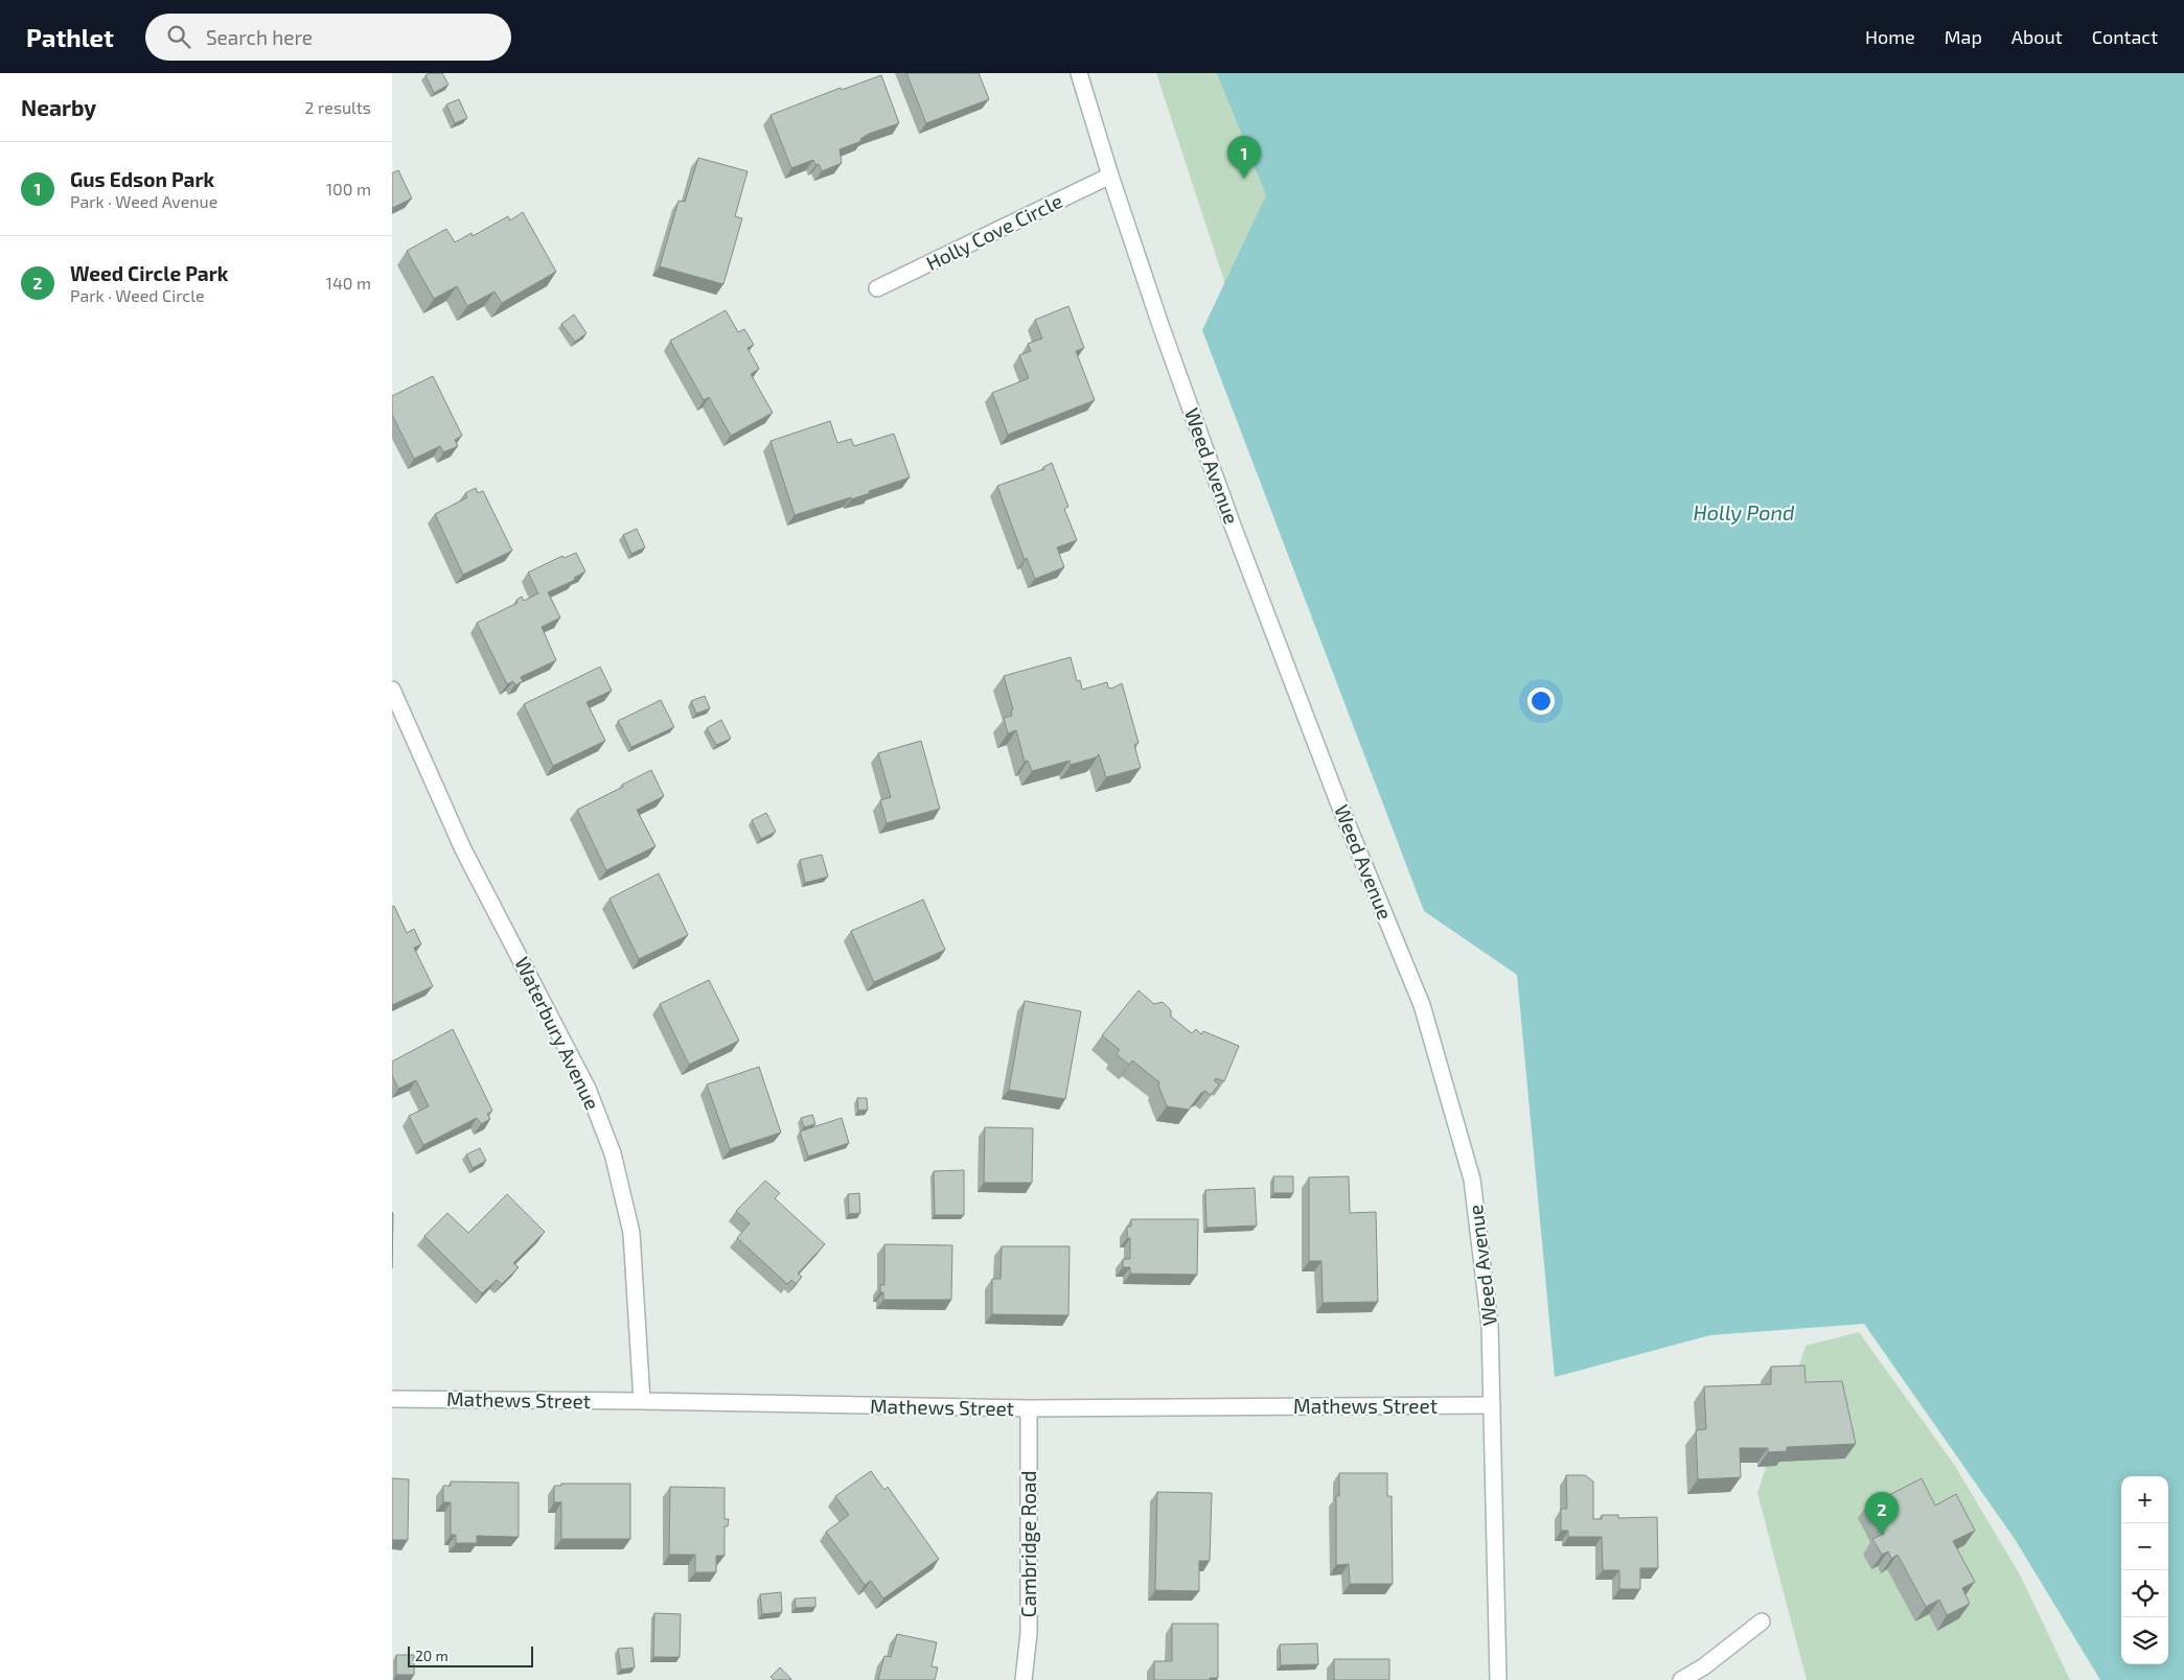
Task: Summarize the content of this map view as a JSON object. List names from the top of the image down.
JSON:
{
  "streets": {
    "street": [
      "Holly Cove Circle",
      "Weed Avenue",
      "Waterbury Avenue",
      "Mathews Street",
      "Cambridge Road"
    ]
  },
  "crossings": [
    ["Holly Cove Circle", "Weed Avenue"],
    ["Weed Avenue", "Mathews Street"],
    ["Waterbury Avenue", "Mathews Street"],
    ["Mathews Street", "Cambridge Road"]
  ],
  "water": ["Holly Pond"],
  "scale_bar": "20 m",
  "page": {
    "header": "Pathlet",
    "search": "Search here",
    "nav": [
      "Home",
      "Map",
      "About",
      "Contact"
    ],
    "heading": ["Nearby", "2 results"],
    "pins": ["1", "2"],
    "list": [
      {
        "mark": "1",
        "name": "Gus Edson Park",
        "note": "Park · Weed Avenue",
        "value": "100 m"
      },
      {
        "mark": "2",
        "name": "Weed Circle Park",
        "note": "Park · Weed Circle",
        "value": "140 m"
      }
    ],
    "map_buttons": ["+", "−"],
    "scale": "20 m"
  }
}
